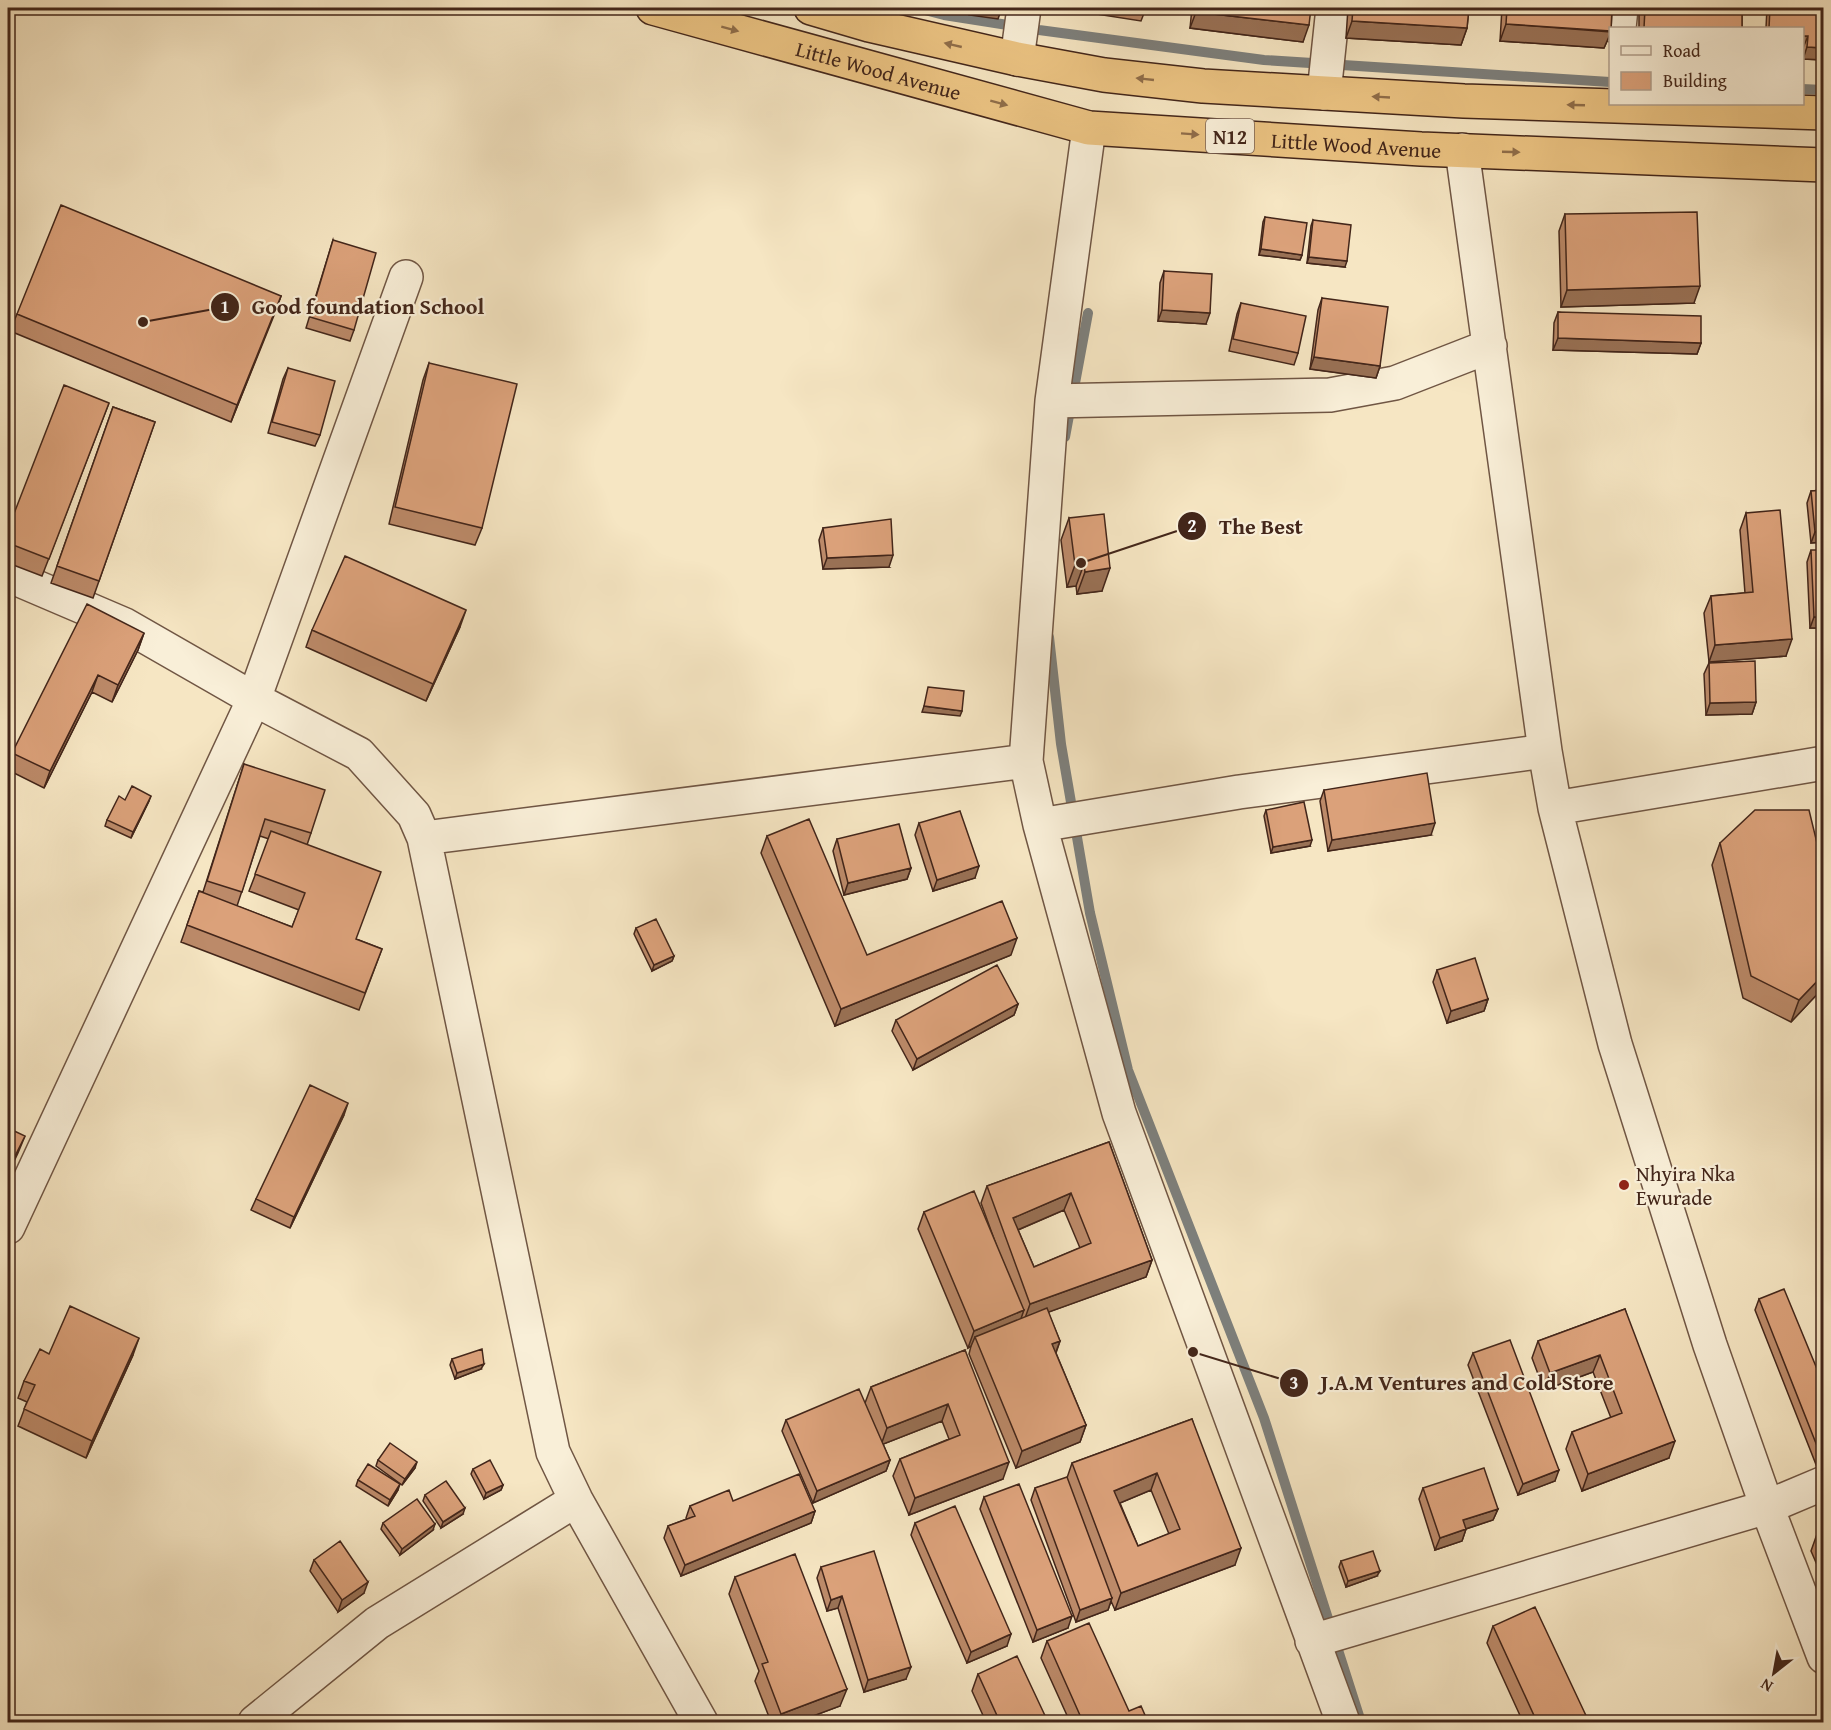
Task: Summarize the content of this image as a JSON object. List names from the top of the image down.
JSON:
{
  "streets": {
    "highway": ["Little Wood Avenue", "N12"]
  },
  "places": [
    "Good foundation School",
    "The Best",
    "Nhyira Nka Ewurade",
    "J.A.M Ventures and Cold Store"
  ],
  "legend": ["Road", "Building"],
  "north": "bottom left"
}
